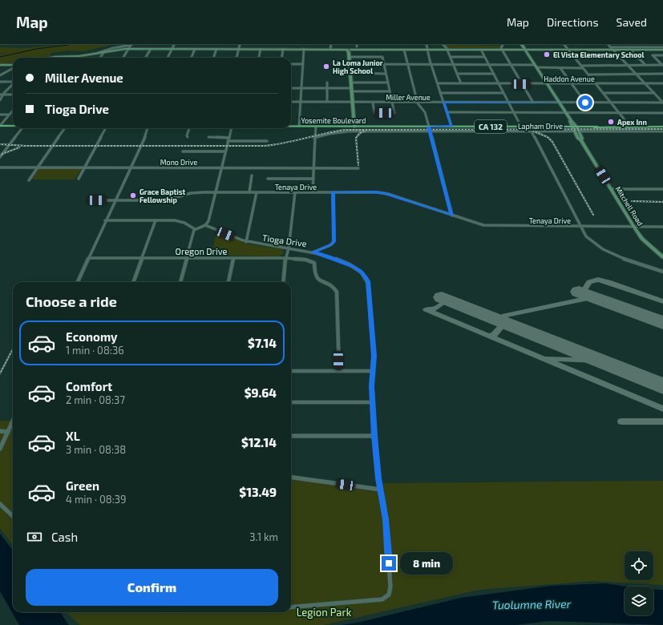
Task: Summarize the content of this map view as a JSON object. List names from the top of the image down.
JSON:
{
  "streets": {
    "main road": ["Yosemite Boulevard", "CA 132"],
    "street": [
      "Haddon Avenue",
      "Miller Avenue",
      "Lapham Drive",
      "Mono Drive",
      "Tenaya Drive",
      "Mitchell Road",
      "Tioga Drive",
      "Oregon Drive"
    ]
  },
  "crossings": [
    ["Yosemite Boulevard", "Mitchell Road"],
    ["Lapham Drive", "Mitchell Road"],
    ["Tenaya Drive", "Mitchell Road"]
  ],
  "water": ["Tuolumne River"],
  "parks": ["Legion Park"],
  "places": [
    "El Vista Elementary School",
    "La Loma Junior High School",
    "Apex Inn",
    "Grace Baptist Fellowship"
  ],
  "page": {
    "header": "Map",
    "nav": ["Map", "Directions", "Saved"],
    "banner": ["Miller Avenue", "Tioga Drive"],
    "heading": "Choose a ride",
    "list": [
      {
        "name": "Economy",
        "note": "1 min · 08:36",
        "value": "$7.14"
      },
      {
        "name": "Comfort",
        "note": "2 min · 08:37",
        "value": "$9.64"
      },
      {
        "name": "XL",
        "note": "3 min · 08:38",
        "value": "$12.14"
      },
      {
        "name": "Green",
        "note": "4 min · 08:39",
        "value": "$13.49"
      }
    ],
    "pay": ["Cash", "3.1 km"],
    "bubble": "8 min",
    "buttons": "Confirm"
  }
}
